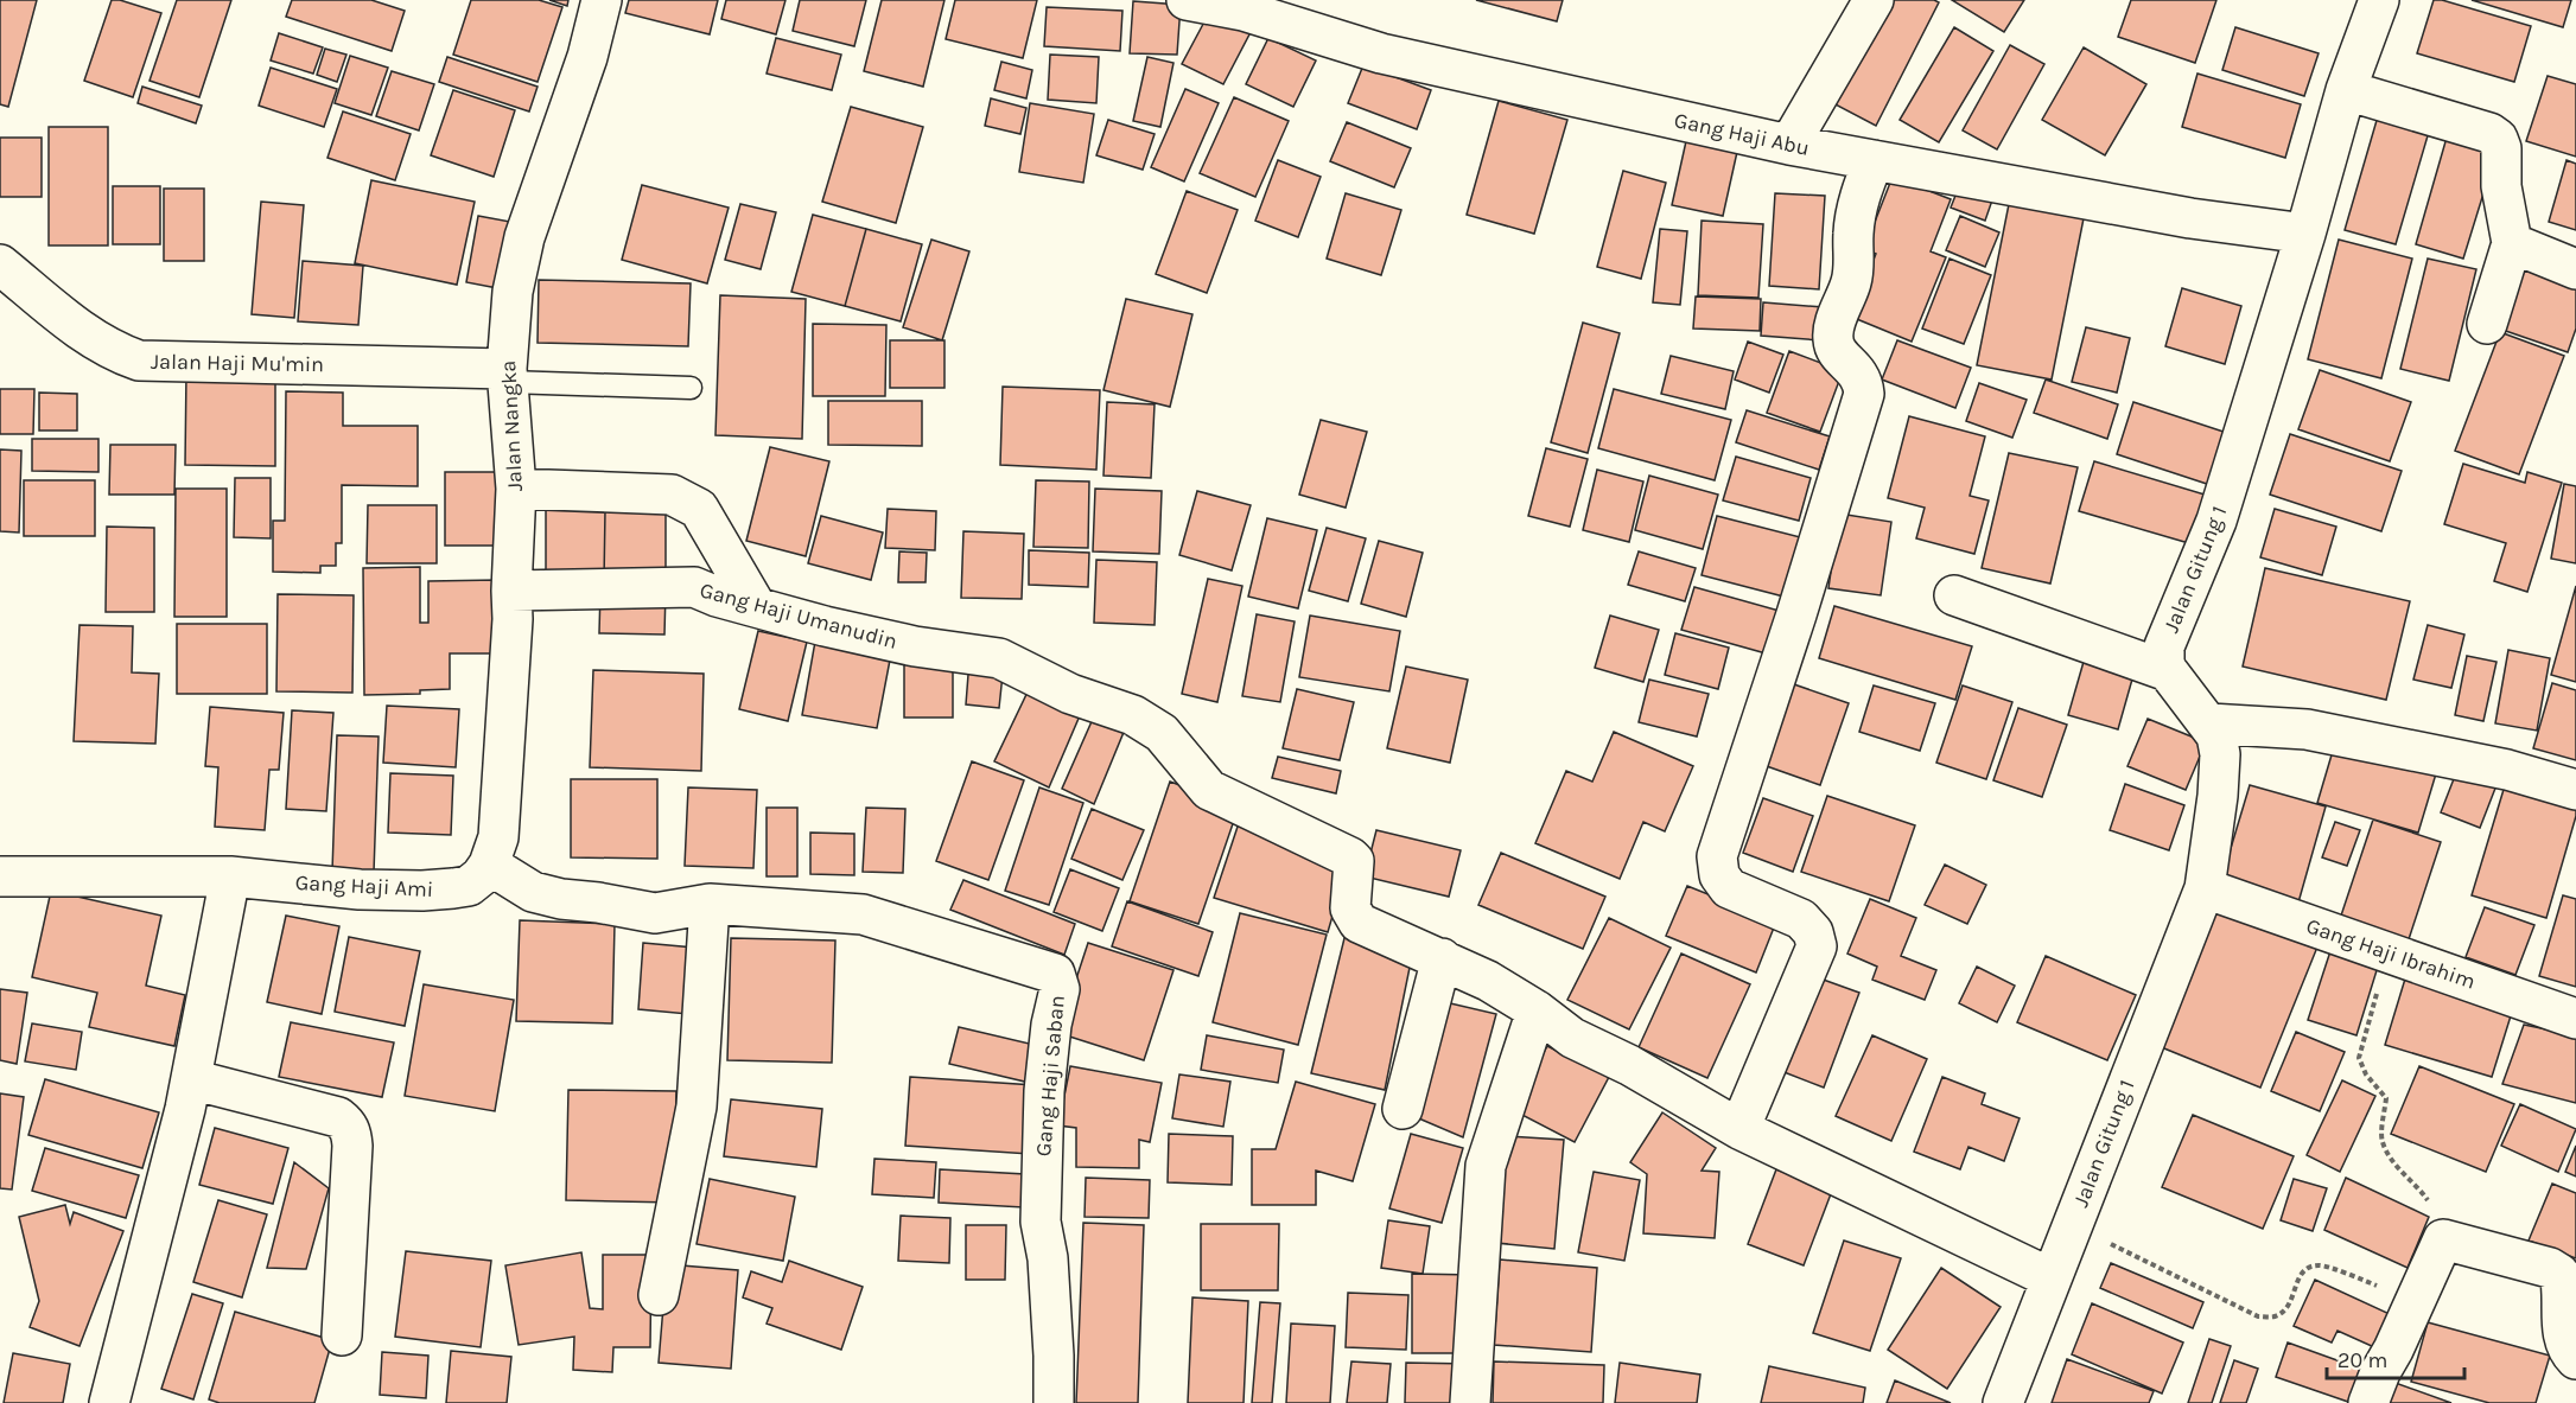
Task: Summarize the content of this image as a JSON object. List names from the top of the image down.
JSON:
{
  "streets": {
    "street": [
      "Gang Haji Abu",
      "Jalan Haji Mu'min",
      "Jalan Nangka",
      "Jalan Gitung 1",
      "Gang Haji Umanudin",
      "Gang Haji Ami",
      "Gang Haji Ibrahim",
      "Gang Haji Saban"
    ]
  },
  "crossings": [
    ["Gang Haji Abu", "Jalan Gitung 1"],
    ["Jalan Haji Mu'min", "Jalan Nangka"],
    ["Jalan Nangka", "Gang Haji Umanudin"],
    ["Jalan Nangka", "Gang Haji Ami"],
    ["Jalan Gitung 1", "Gang Haji Ibrahim"]
  ],
  "scale_bar": "20 m"
}
